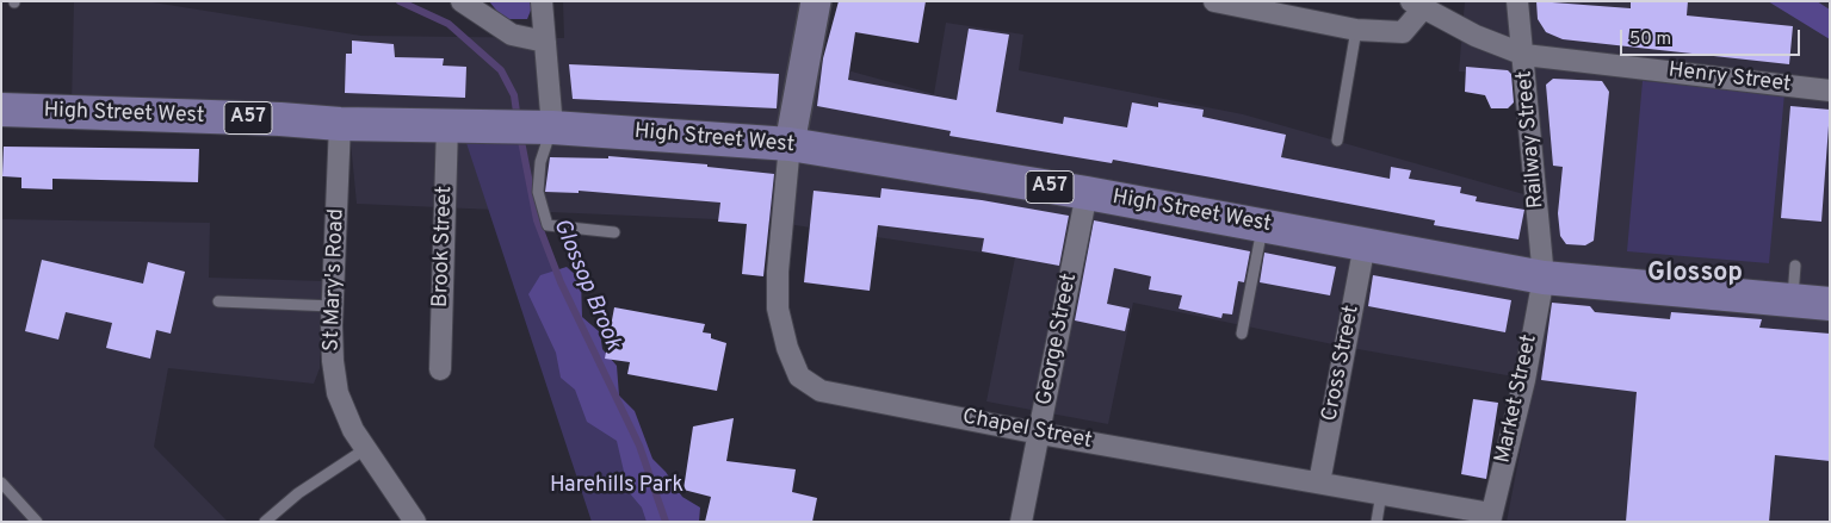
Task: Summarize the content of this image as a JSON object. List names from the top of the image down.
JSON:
{
  "streets": {
    "main road": ["High Street West", "A57"],
    "street": [
      "Henry Street",
      "Railway Street",
      "Brook Street",
      "St Mary's Road",
      "George Street",
      "Cross Street",
      "Market Street",
      "Chapel Street"
    ]
  },
  "crossings": [
    ["Henry Street", "Railway Street"],
    ["High Street West", "Railway Street"],
    ["High Street West", "Brook Street"],
    ["High Street West", "St Mary's Road"],
    ["High Street West", "George Street"],
    ["High Street West", "Cross Street"],
    ["High Street West", "Market Street"],
    ["High Street West", "Chapel Street"],
    ["Railway Street", "Market Street"],
    ["George Street", "Chapel Street"],
    ["Cross Street", "Chapel Street"],
    ["Market Street", "Chapel Street"]
  ],
  "districts": ["Glossop"],
  "water": ["Glossop Brook"],
  "parks": ["Harehills Park"],
  "scale_bar": "50 m"
}
